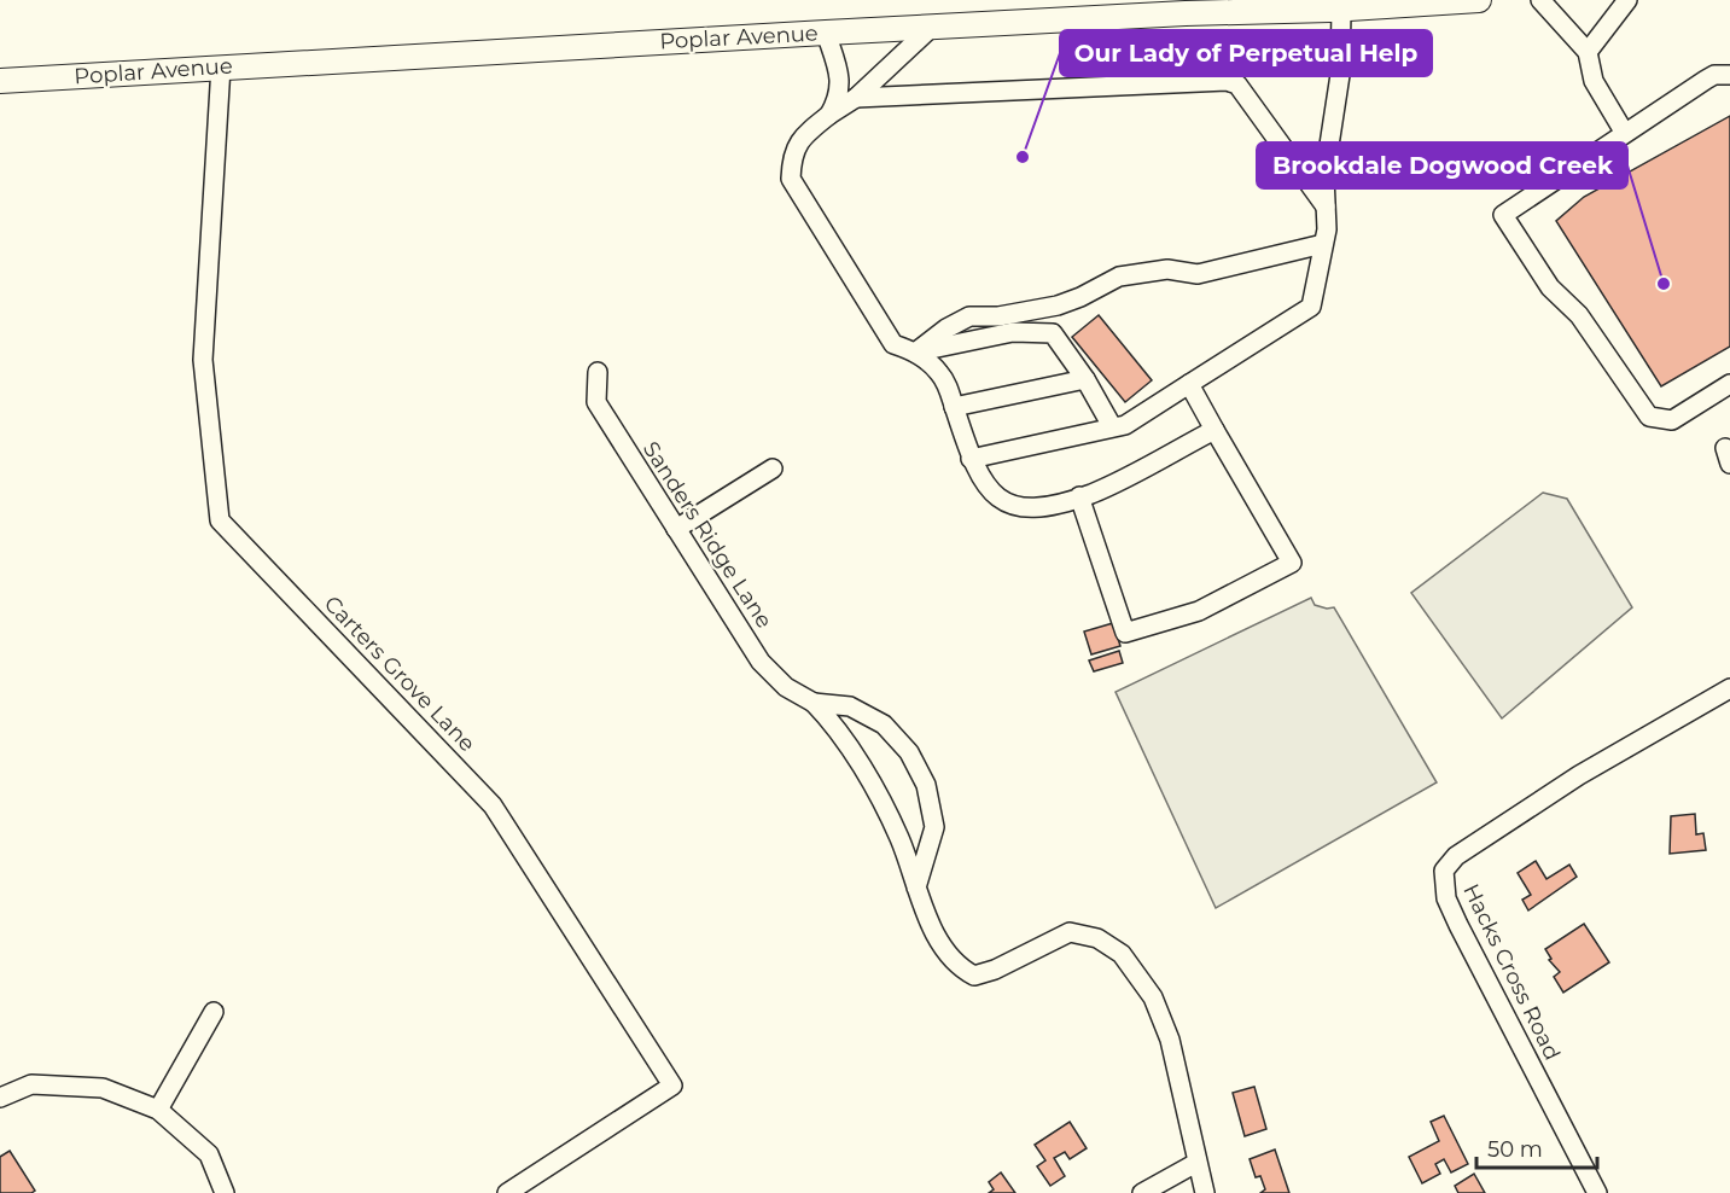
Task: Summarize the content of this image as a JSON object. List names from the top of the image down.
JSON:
{
  "streets": {
    "main road": ["Poplar Avenue"],
    "street": ["Sanders Ridge Lane", "Carters Grove Lane", "Hacks Cross Road"]
  },
  "crossings": [
    ["Poplar Avenue", "Carters Grove Lane"]
  ],
  "places": ["Our Lady of Perpetual Help", "Brookdale Dogwood Creek"],
  "scale_bar": "50 m"
}
